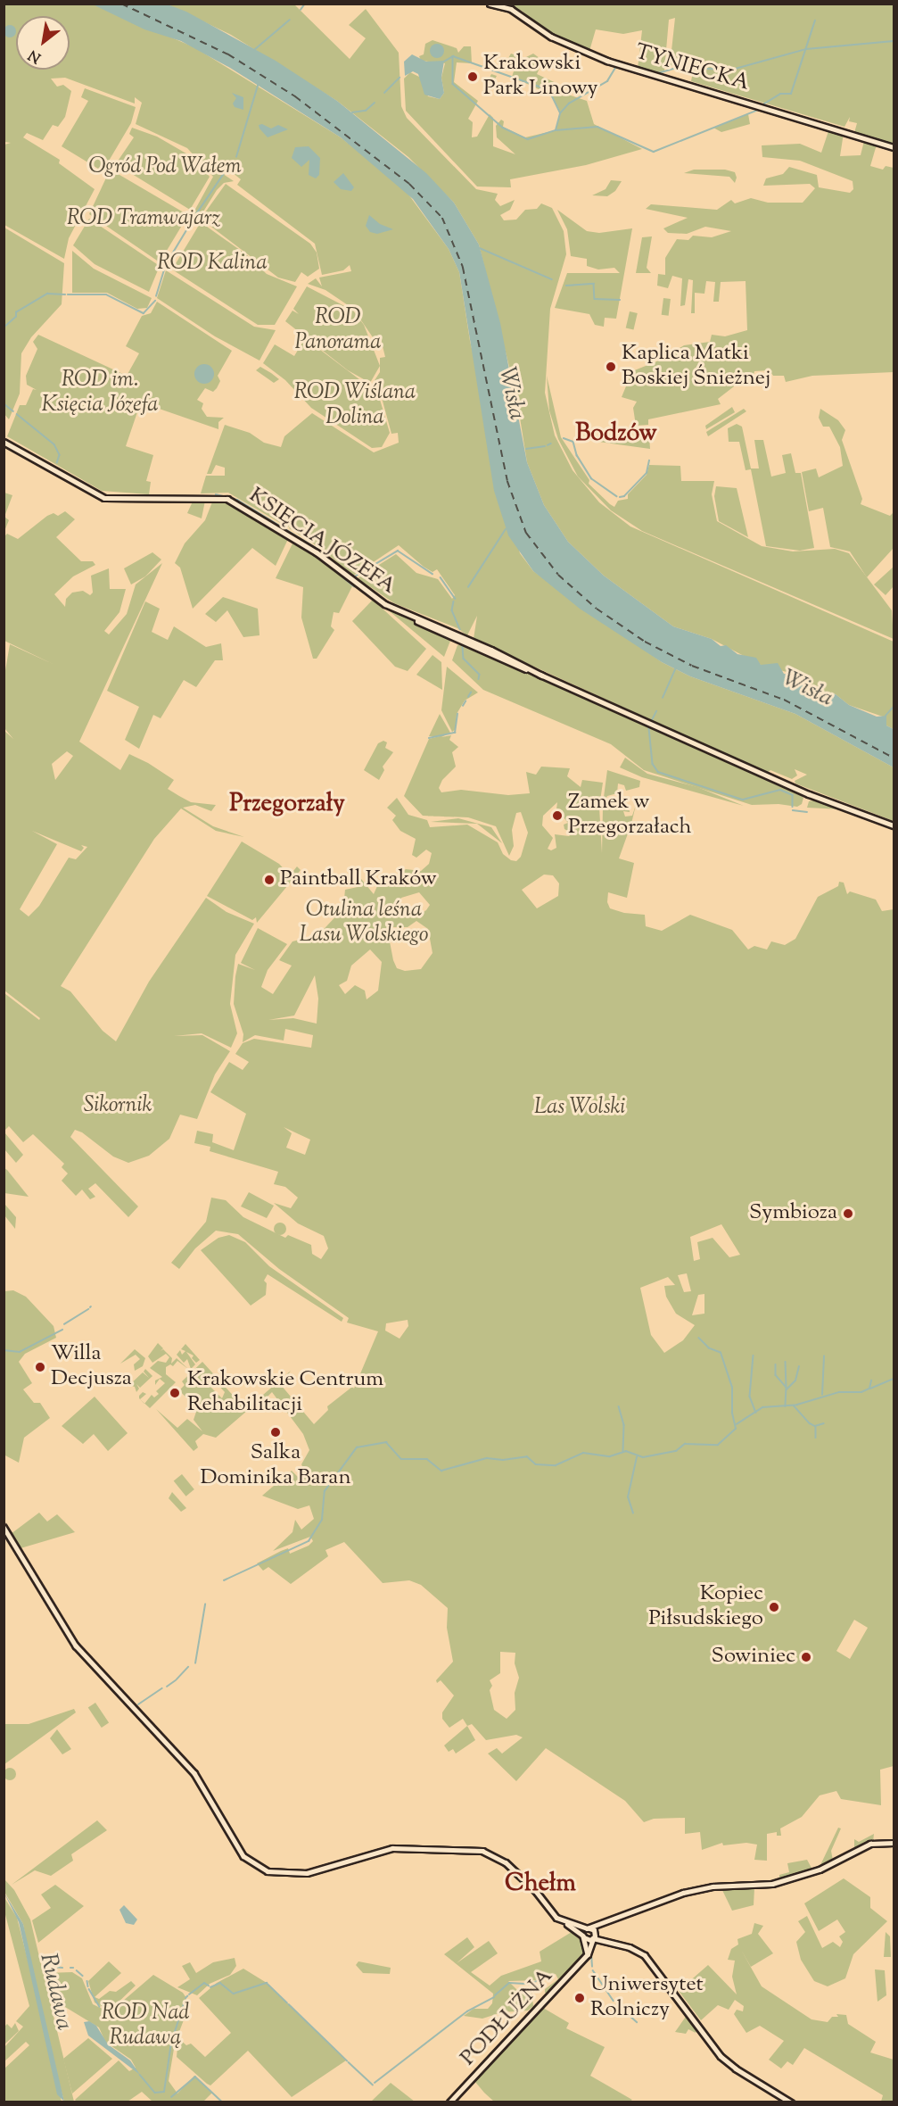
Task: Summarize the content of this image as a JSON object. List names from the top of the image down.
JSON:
{
  "streets": {
    "street": ["TYNIECKA", "KSIĘCIA JÓZEFA", "PODŁUŻNA"]
  },
  "districts": ["Bodzów", "Przegorzały", "Chełm"],
  "water": ["Wisła", "Rudawa"],
  "parks": [
    "Ogród Pod Wałem",
    "ROD Tramwajarz",
    "ROD Kalina",
    "ROD Panorama",
    "ROD im. Księcia Józefa",
    "ROD Wiślana Dolina",
    "Otulina leśna Lasu Wolskiego",
    "Sikornik",
    "Las Wolski",
    "ROD Nad Rudawą"
  ],
  "places": [
    "Krakowski Park Linowy",
    "Kaplica Matki Boskiej Śnieżnej",
    "Zamek w Przegorzałach",
    "Paintball Kraków",
    "Symbioza",
    "Willa Decjusza",
    "Krakowskie Centrum Rehabilitacji",
    "Salka Dominika Baran",
    "Kopiec Piłsudskiego",
    "Sowiniec",
    "Uniwersytet Rolniczy"
  ],
  "north": "bottom left"
}
